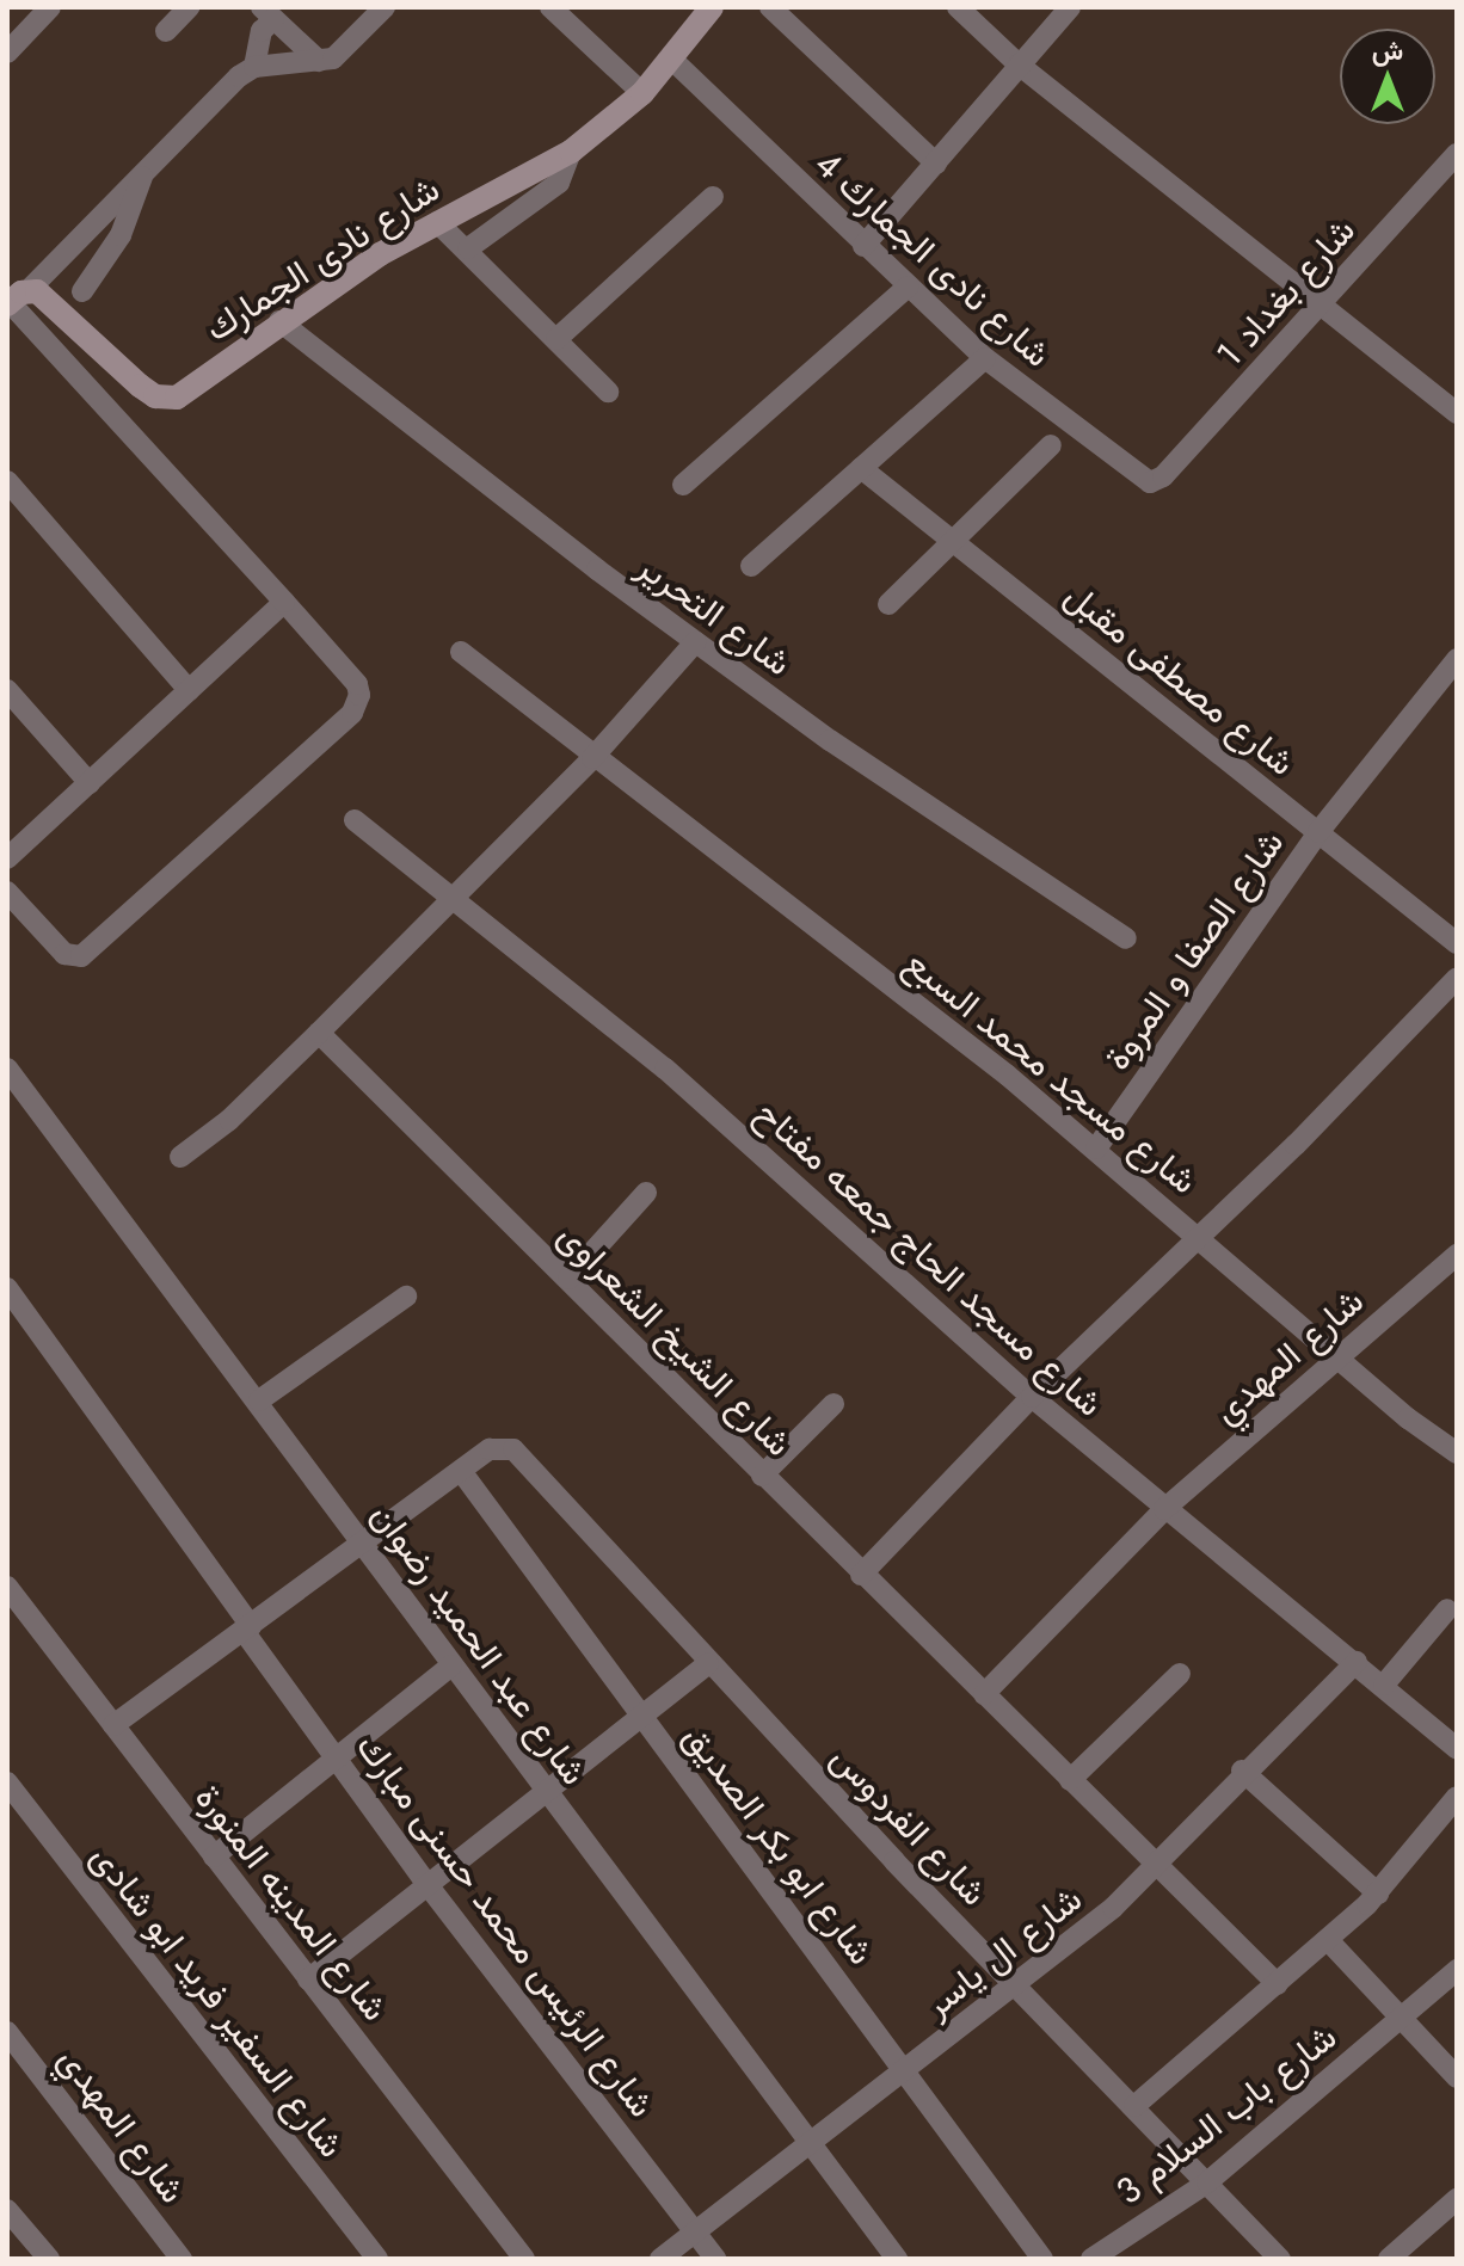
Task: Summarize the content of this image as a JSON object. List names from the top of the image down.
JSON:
{
  "streets": {
    "street": [
      "شارع نادى الجمارك",
      "شارع نادى الجمارك 4",
      "شارع بغداد 1",
      "شارع التحرير",
      "شارع مصطفى مقبل",
      "شارع الصفا و المروة",
      "شارع مسجد محمد السبع",
      "شارع مسجد الحاج جمعه مفتاح",
      "شارع الشيخ الشعراوى",
      "شارع المهدي",
      "شارع عبد الحميد رضوان",
      "شارع الفردوس",
      "شارع ابو بكر الصديق",
      "شارع المدينه المنورة",
      "شارع الرئيس محمد حسنى مبارك",
      "شارع ال ياسر",
      "شارع السفير فريد ابو شادى",
      "شارع باب السلام 3"
    ]
  },
  "crossings": [
    ["شارع نادى الجمارك", "شارع نادى الجمارك 4"],
    ["شارع نادى الجمارك", "شارع التحرير"],
    ["شارع نادى الجمارك 4", "شارع بغداد 1"],
    ["شارع مصطفى مقبل", "شارع الصفا و المروة"],
    ["شارع الصفا و المروة", "شارع مسجد محمد السبع"],
    ["شارع مسجد محمد السبع", "شارع المهدي"],
    ["شارع مسجد الحاج جمعه مفتاح", "شارع المهدي"],
    ["شارع مسجد الحاج جمعه مفتاح", "شارع ال ياسر"],
    ["شارع الشيخ الشعراوى", "شارع ال ياسر"],
    ["شارع عبد الحميد رضوان", "شارع ال ياسر"],
    ["شارع الفردوس", "شارع ابو بكر الصديق"],
    ["شارع الفردوس", "شارع ال ياسر"],
    ["شارع الفردوس", "شارع باب السلام 3"],
    ["شارع ابو بكر الصديق", "شارع ال ياسر"],
    ["شارع الرئيس محمد حسنى مبارك", "شارع ال ياسر"]
  ],
  "north": "top"
}
